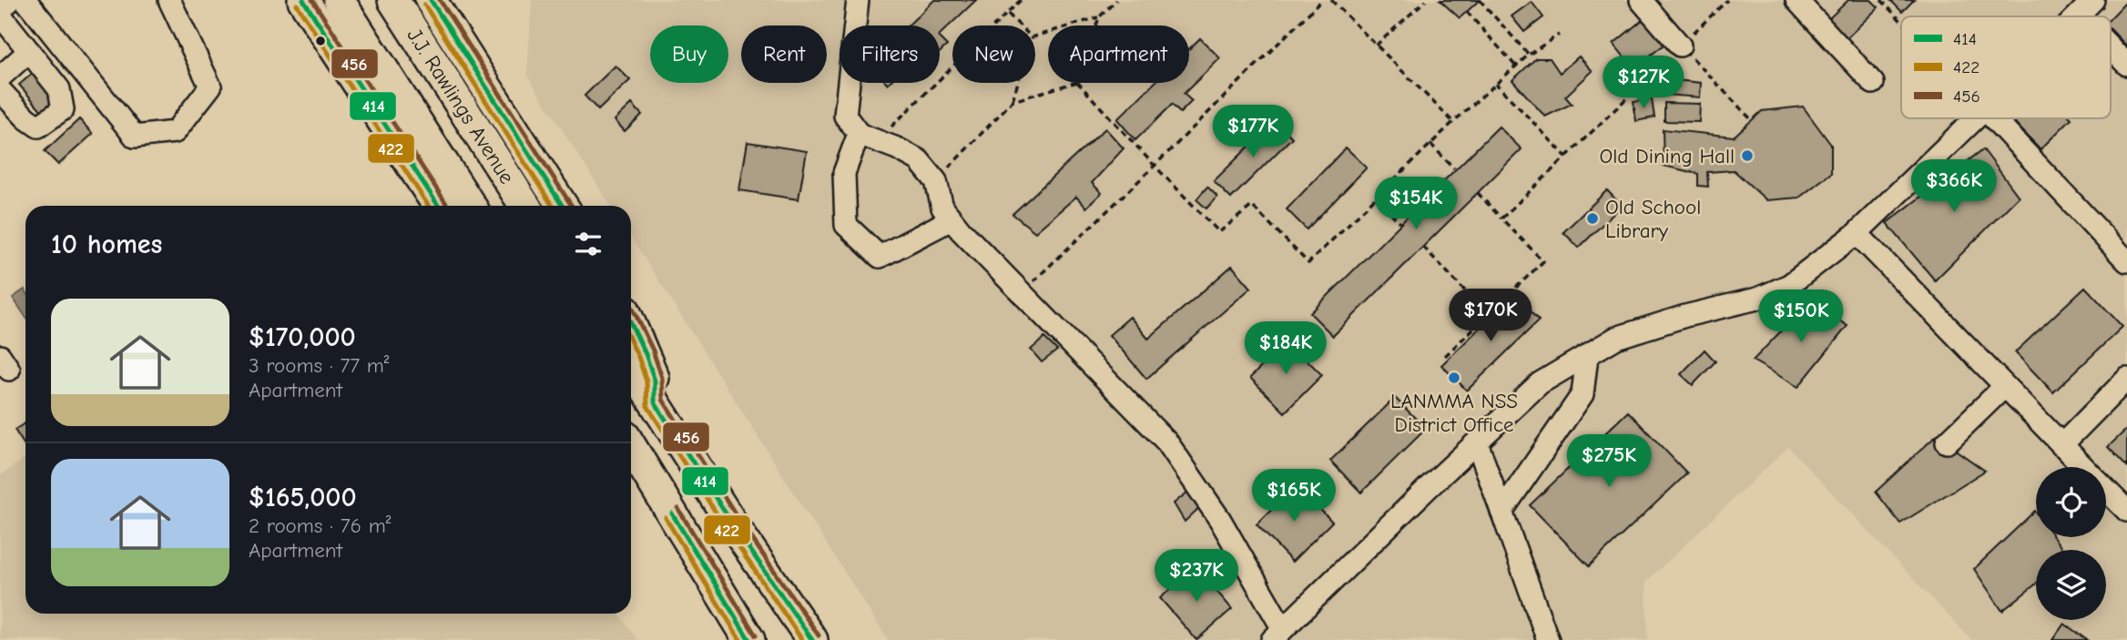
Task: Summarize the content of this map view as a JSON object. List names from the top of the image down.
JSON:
{
  "streets": {
    "highway": ["J.J. Rawlings Avenue"]
  },
  "places": ["Old Dining Hall", "Old School Library", "LANMMA NSS District Office"],
  "lines": ["transit line 414", "transit line 456", "transit line 422"],
  "legend": ["414", "422", "456"],
  "page": {
    "chip": [
      "Buy",
      "Rent",
      "Filters",
      "New",
      "Apartment"
    ],
    "price": [
      "$127K",
      "$177K",
      "$366K",
      "$154K",
      "$170K",
      "$150K",
      "$184K",
      "$275K",
      "$165K",
      "$237K"
    ],
    "heading": "10 homes",
    "list": [
      {
        "name": "$170,000",
        "note": "3 rooms · 77 m² · Apartment"
      },
      {
        "name": "$165,000",
        "note": "2 rooms · 76 m² · Apartment"
      }
    ]
  }
}
